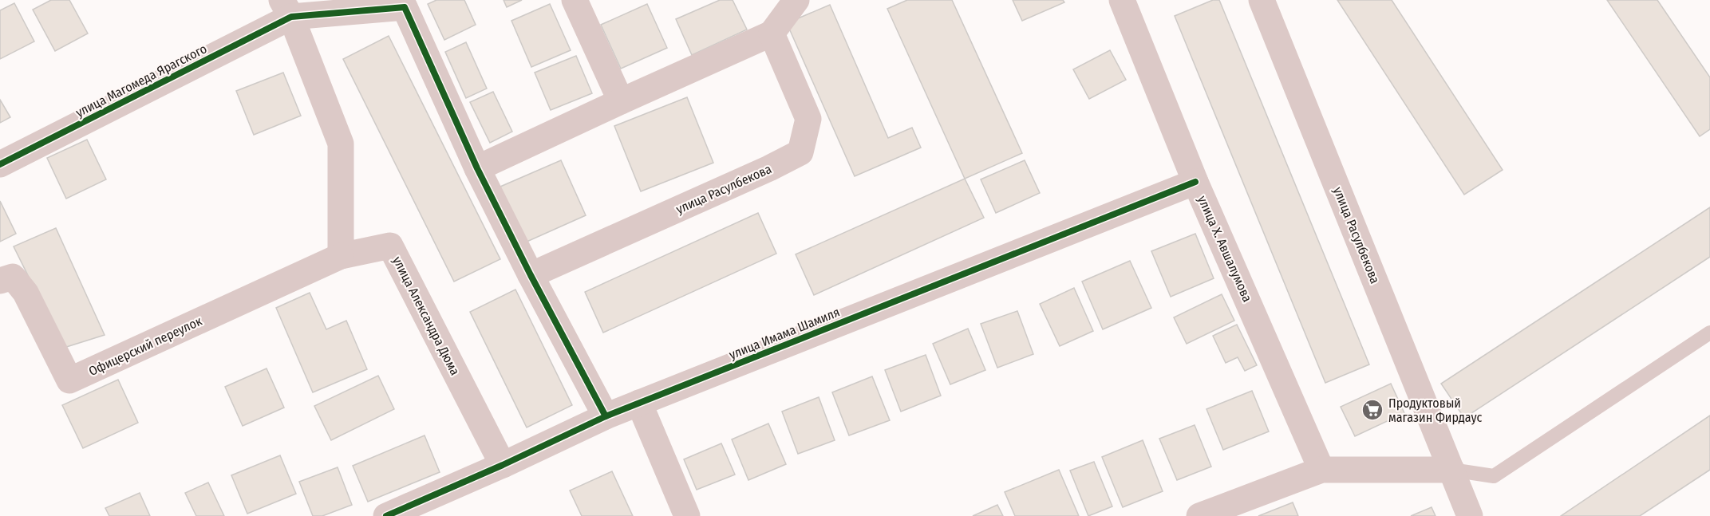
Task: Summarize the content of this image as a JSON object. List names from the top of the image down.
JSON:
{
  "streets": {
    "street": [
      "улица Магомеда Ярагского",
      "улица Расулбекова",
      "улица Х. Авшалумова",
      "улица Александра Дюма",
      "улица Имама Шамиля",
      "Офицерский переулок"
    ]
  },
  "crossings": [
    ["улица Х. Авшалумова", "улица Имама Шамиля"],
    ["улица Александра Дюма", "улица Имама Шамиля"],
    ["улица Александра Дюма", "Офицерский переулок"]
  ],
  "places": {
    "supermarket": ["Продуктовый магазин Фирдаус"]
  }
}
